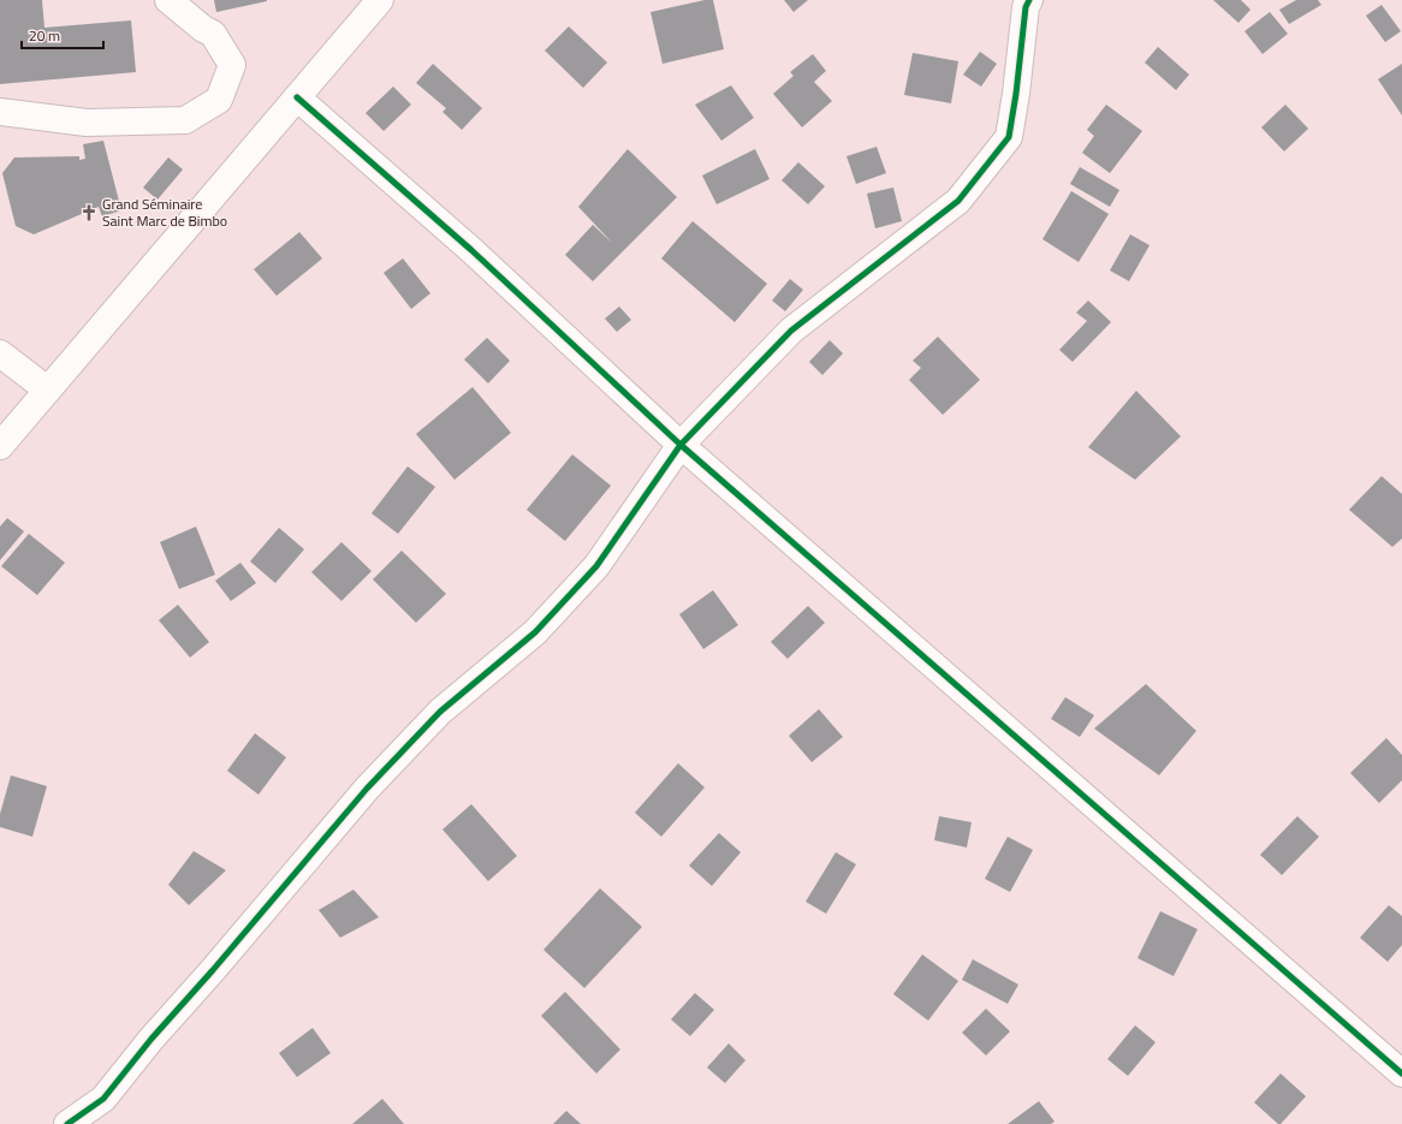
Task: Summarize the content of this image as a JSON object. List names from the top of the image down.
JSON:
{
  "places": {
    "church": ["Grand Séminaire Saint Marc de Bimbo"]
  },
  "scale_bar": "20 m"
}
